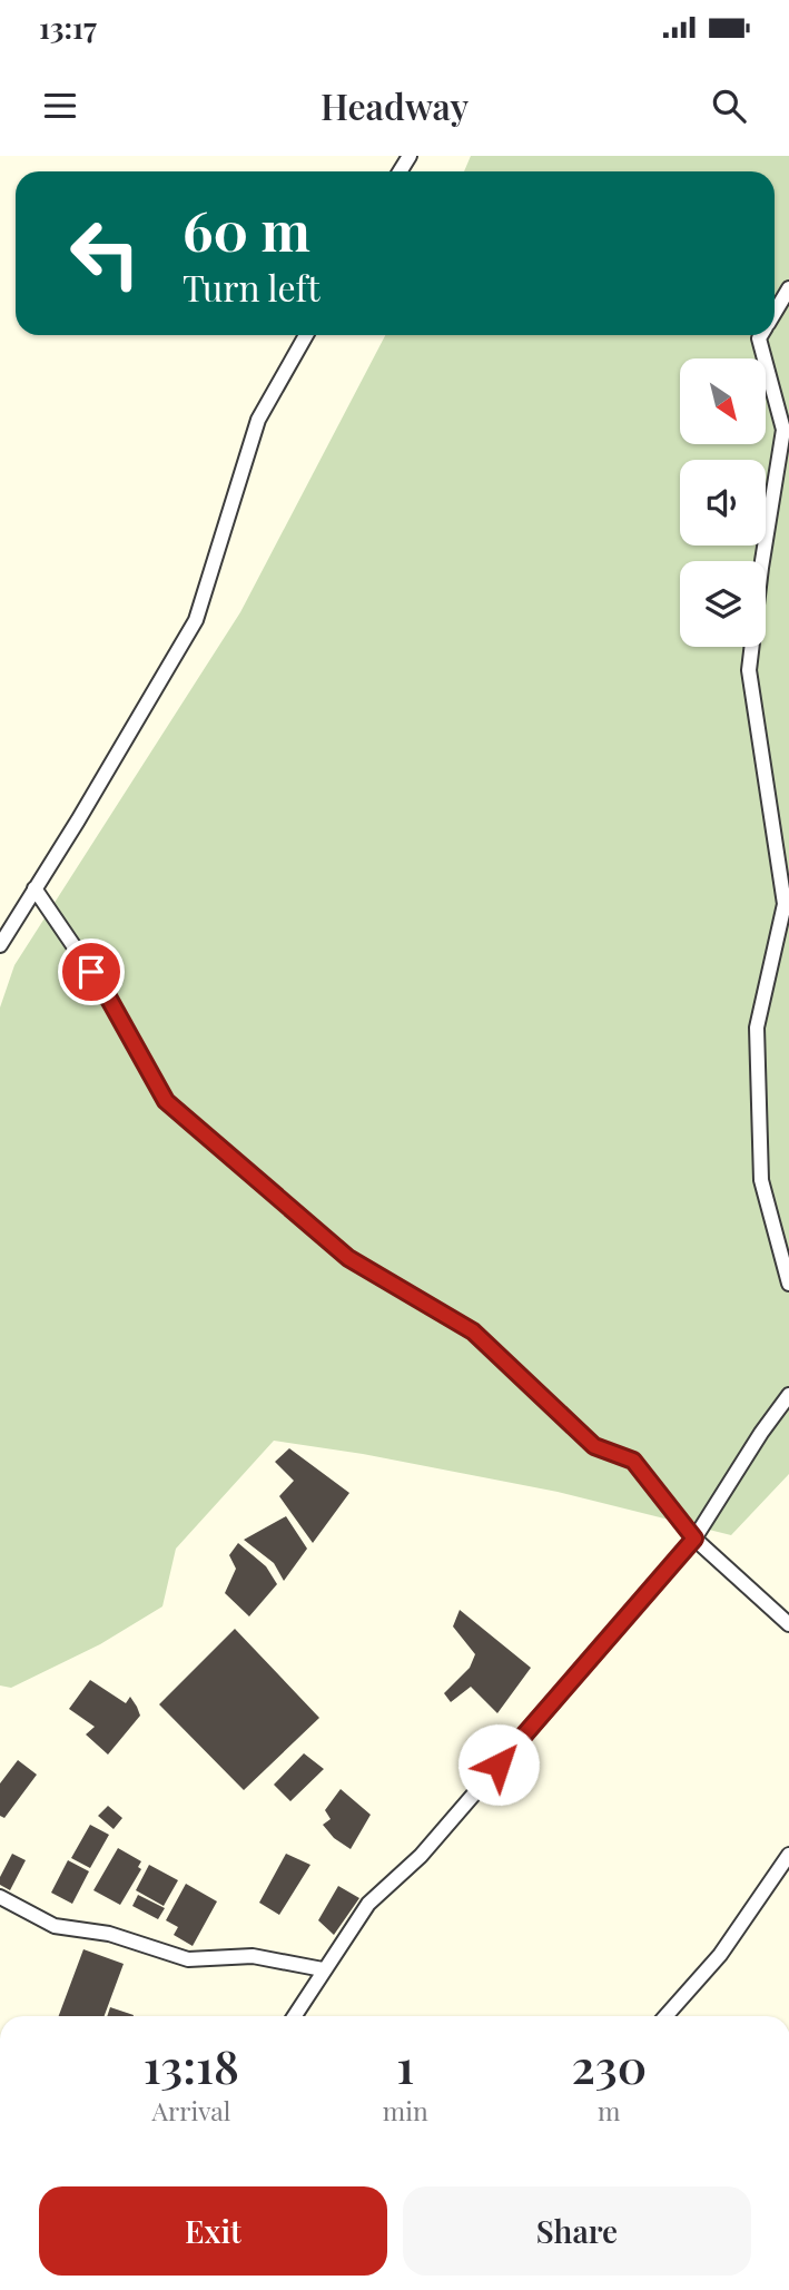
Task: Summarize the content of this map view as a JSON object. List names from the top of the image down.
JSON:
{
  "north": "bottom right",
  "page": {
    "status": "13:17",
    "header": "Headway",
    "turn": ["60 m", "Turn left"],
    "eta": [
      "13:18",
      "Arrival",
      "1",
      "min",
      "230",
      "m"
    ],
    "buttons": ["Exit", "Share"]
  }
}
